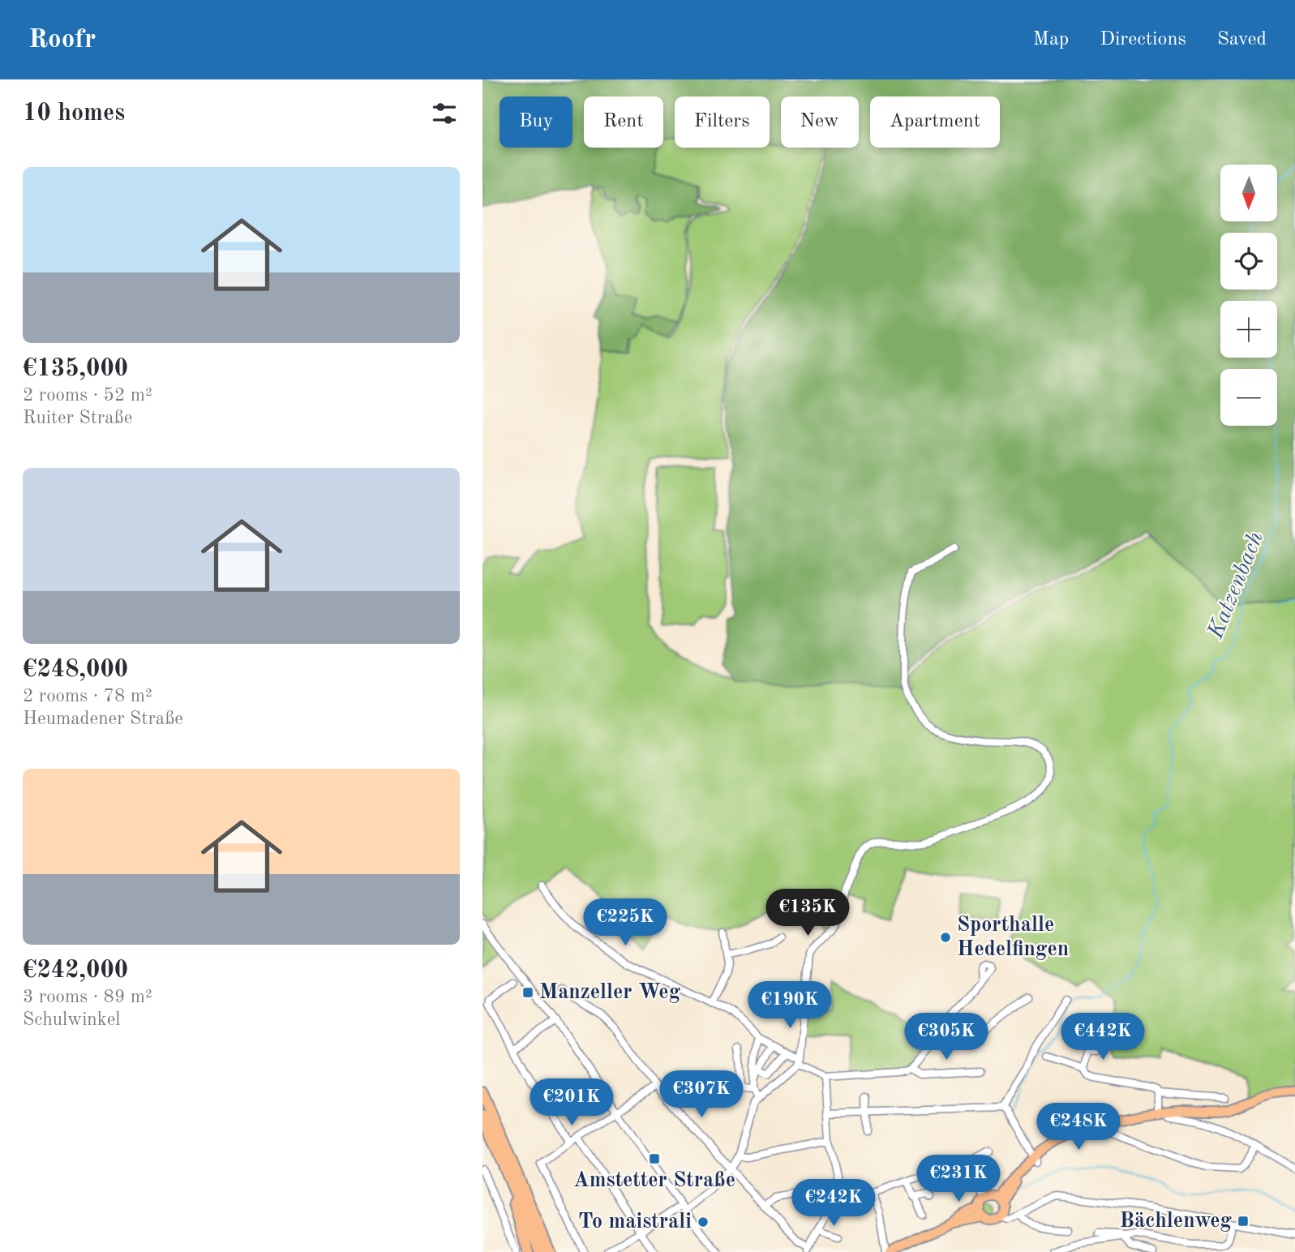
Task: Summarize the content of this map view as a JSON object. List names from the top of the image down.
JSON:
{
  "water": ["Katzenbach"],
  "places": {
    "other": ["Sporthalle Hedelfingen", "To maistrali"],
    "transit": ["Manzeller Weg", "Amstetter Straße", "Bächlenweg"]
  },
  "north": "bottom",
  "page": {
    "header": "Roofr",
    "nav": ["Map", "Directions", "Saved"],
    "heading": "10 homes",
    "chip": [
      "Buy",
      "Rent",
      "Filters",
      "New",
      "Apartment"
    ],
    "list": [
      {
        "name": "€135,000",
        "note": "2 rooms · 52 m² · Ruiter Straße"
      },
      {
        "name": "€248,000",
        "note": "2 rooms · 78 m² · Heumadener Straße"
      },
      {
        "name": "€242,000",
        "note": "3 rooms · 89 m² · Schulwinkel"
      }
    ],
    "map_buttons": ["+", "−"],
    "price": [
      "€135K",
      "€225K",
      "€190K",
      "€305K",
      "€442K",
      "€307K",
      "€201K",
      "€248K",
      "€231K",
      "€242K"
    ]
  }
}
